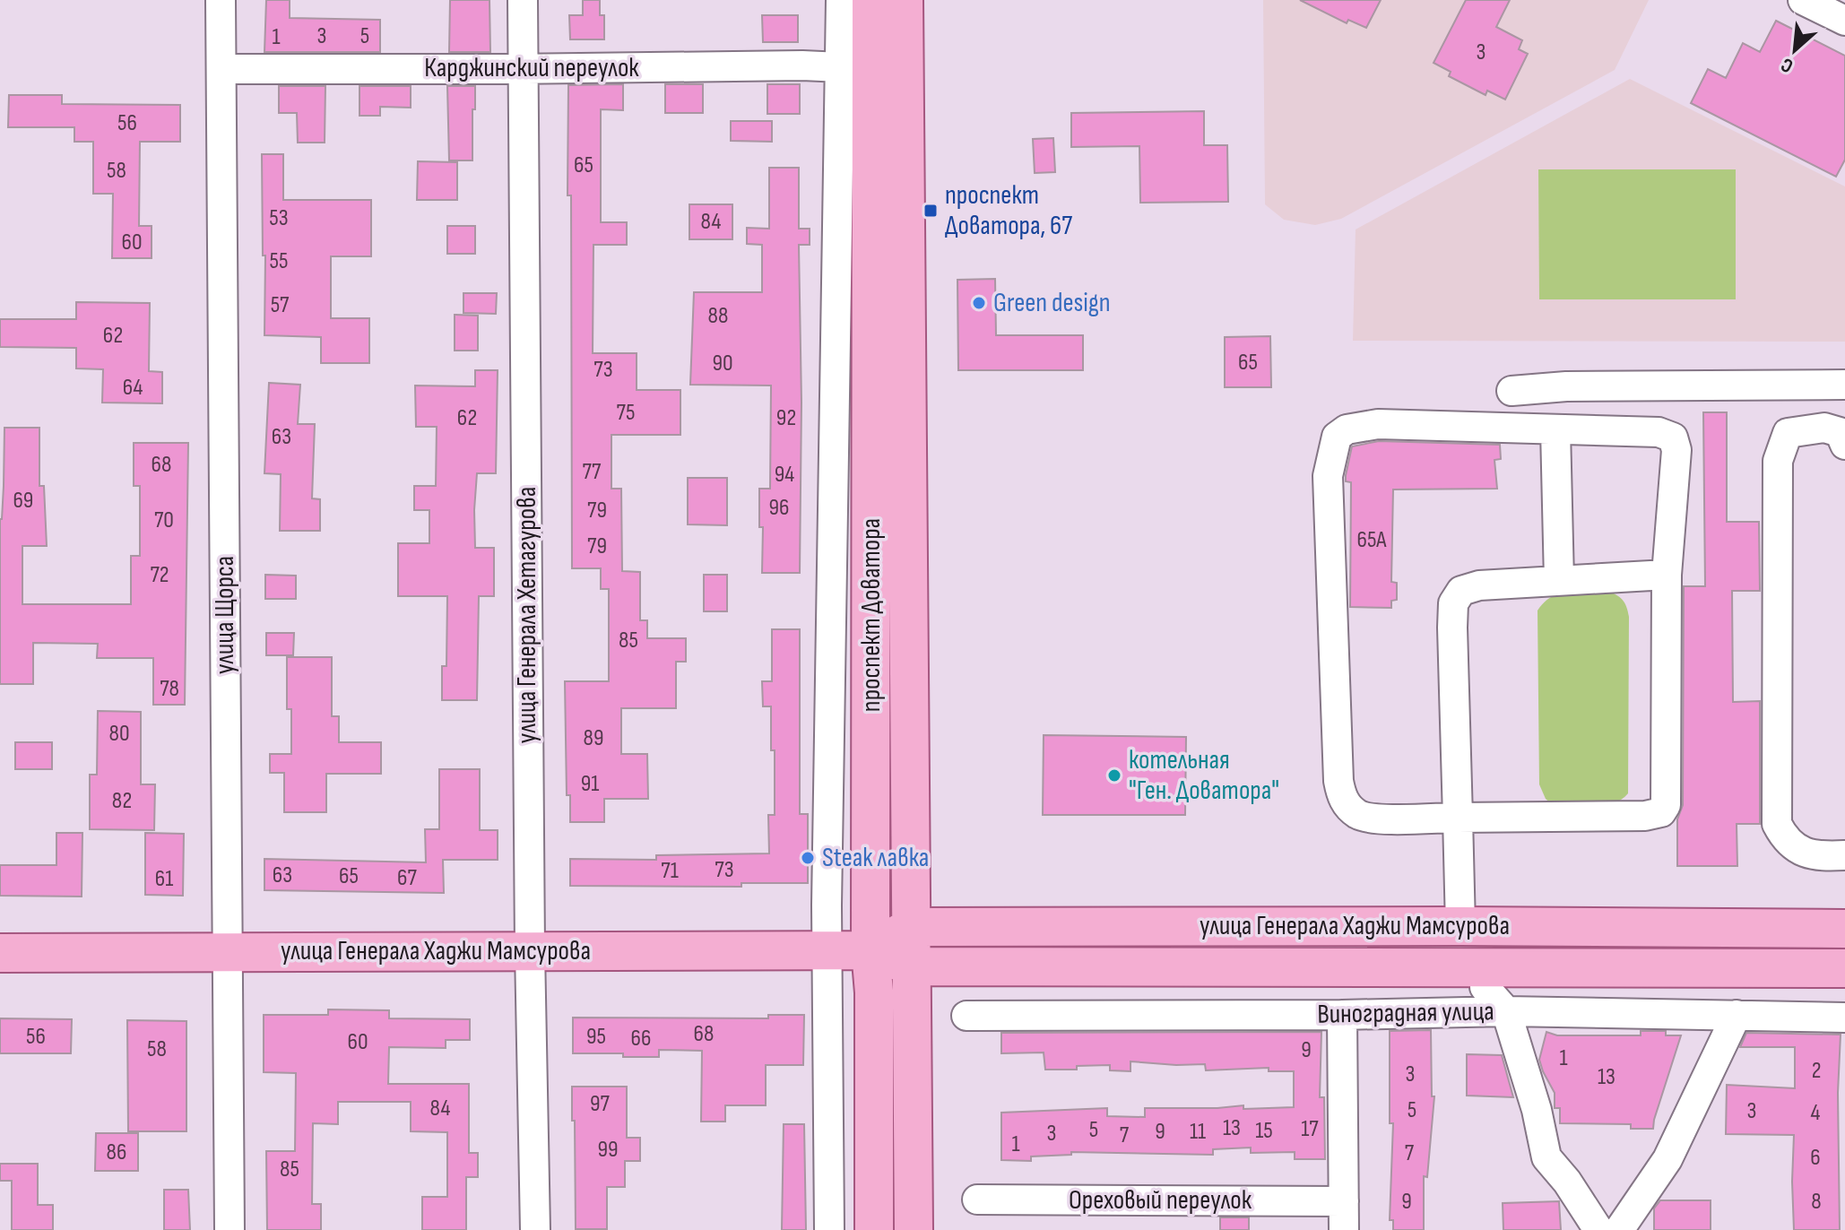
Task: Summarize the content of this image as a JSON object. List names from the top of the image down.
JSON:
{
  "streets": {
    "main road": ["проспект Доватора", "улица Генерала Хаджи Мамсурова"],
    "street": [
      "Карджинский переулок",
      "улица Щорса",
      "улица Генерала Хетагурова",
      "Виноградная улица",
      "Ореховый переулок"
    ]
  },
  "crossings": [
    ["Карджинский переулок", "улица Щорса"],
    ["Карджинский переулок", "улица Генерала Хетагурова"],
    ["Карджинский переулок", "проспект Доватора"],
    ["улица Щорса", "улица Генерала Хаджи Мамсурова"],
    ["улица Генерала Хетагурова", "улица Генерала Хаджи Мамсурова"],
    ["проспект Доватора", "улица Генерала Хаджи Мамсурова"]
  ],
  "places": {
    "transit": ["проспект Доватора, 67"],
    "other": ["Green design", "котельная \"Ген. Доватора\"", "Steak лавка"]
  },
  "house_numbers": [
    "3",
    "5",
    "1",
    "3",
    "56",
    "65",
    "58",
    "53",
    "84",
    "60",
    "55",
    "57",
    "88",
    "62",
    "65",
    "90",
    "73",
    "64",
    "75",
    "62",
    "92",
    "63",
    "68",
    "77",
    "94",
    "69",
    "96",
    "79",
    "70",
    "65А",
    "79",
    "72",
    "85",
    "78",
    "80",
    "89",
    "91",
    "82",
    "73",
    "71",
    "63",
    "65",
    "67",
    "61",
    "68",
    "56",
    "95",
    "66",
    "60",
    "58",
    "9",
    "1",
    "2",
    "3",
    "13",
    "97",
    "84",
    "5",
    "3",
    "4",
    "13",
    "17",
    "5",
    "15",
    "9",
    "11",
    "3",
    "7",
    "1",
    "99",
    "86",
    "7",
    "6",
    "85",
    "9",
    "8"
  ],
  "north": "bottom left"
}
